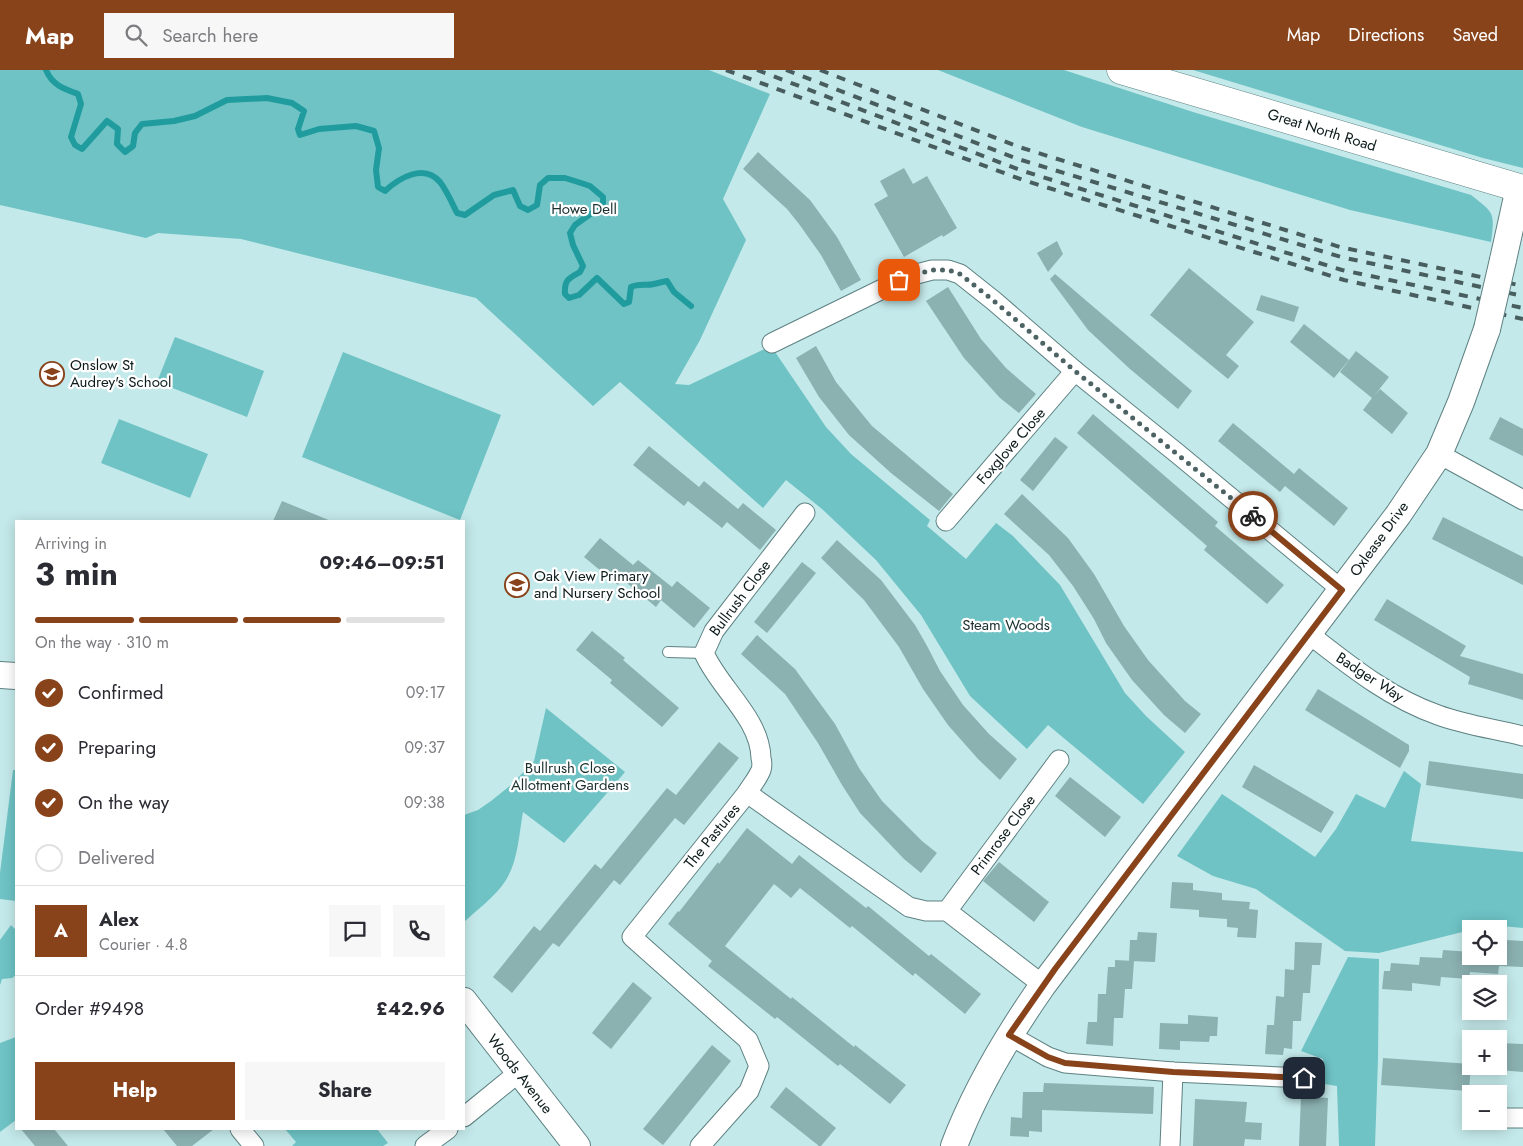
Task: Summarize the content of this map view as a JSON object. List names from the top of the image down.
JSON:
{
  "streets": {
    "main road": ["Great North Road"],
    "street": [
      "Foxglove Close",
      "Oxlease Drive",
      "Bullrush Close",
      "Badger Way",
      "Primrose Close",
      "The Pastures",
      "Woods Avenue"
    ]
  },
  "crossings": [
    ["Great North Road", "Oxlease Drive"],
    ["Oxlease Drive", "Badger Way"],
    ["Bullrush Close", "The Pastures"],
    ["Primrose Close", "The Pastures"]
  ],
  "parks": ["Howe Dell", "Steam Woods", "Bullrush Close Allotment Gardens"],
  "places": {
    "school or university": ["Onslow St Audrey's School", "Oak View Primary and Nursery School"]
  },
  "page": {
    "header": "Map",
    "search": "Search here",
    "nav": ["Map", "Directions", "Saved"],
    "heading": ["3 min", "Arriving in", "09:46–09:51"],
    "panel": [
      "Alex",
      "Courier · 4.8",
      "Order #9498",
      "£42.96"
    ],
    "bar": "On the way · 310 m",
    "list": [
      ["Confirmed", "09:17"],
      ["Preparing", "09:37"],
      ["On the way", "09:38"],
      "Delivered"
    ],
    "round": "A",
    "map_buttons": ["+", "−"],
    "buttons": ["Help", "Share"]
  }
}
